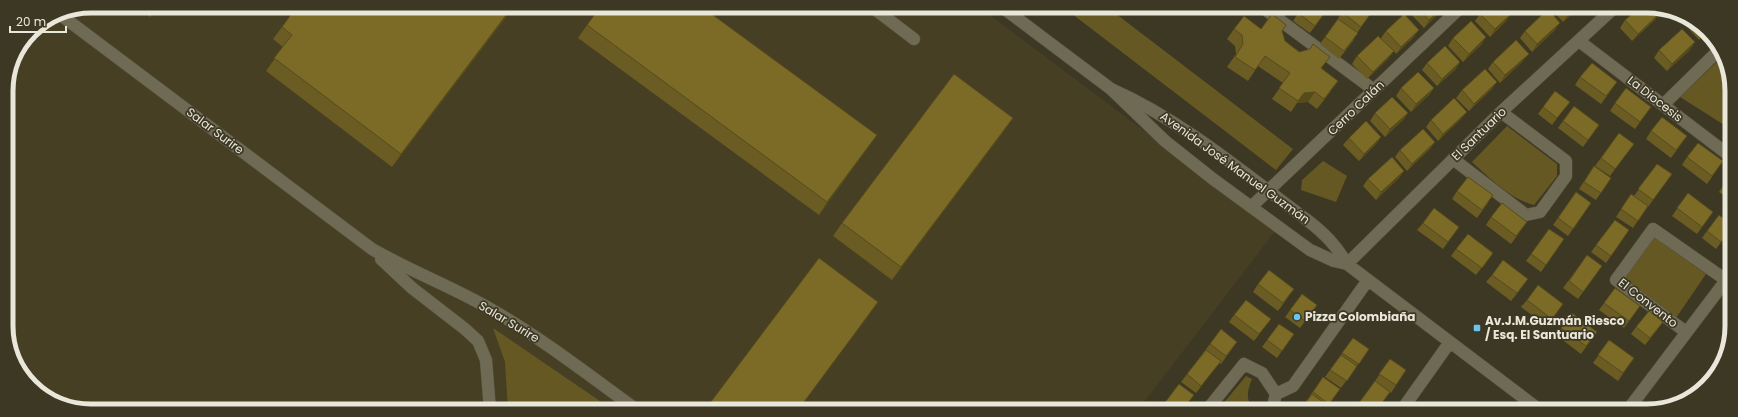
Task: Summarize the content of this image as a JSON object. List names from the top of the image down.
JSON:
{
  "streets": {
    "street": [
      "La Diocesis",
      "Cerro Calán",
      "Salar Surire",
      "El Santuario",
      "Avenida José Manuel Guzmán",
      "El Convento"
    ]
  },
  "crossings": [
    ["La Diocesis", "El Santuario"],
    ["Cerro Calán", "Avenida José Manuel Guzmán"],
    ["El Santuario", "Avenida José Manuel Guzmán"]
  ],
  "places": {
    "other": ["Pizza Colombiaña"],
    "transit": ["Av.J.M.Guzmán Riesco / Esq. El Santuario"]
  },
  "scale_bar": "20 m"
}
